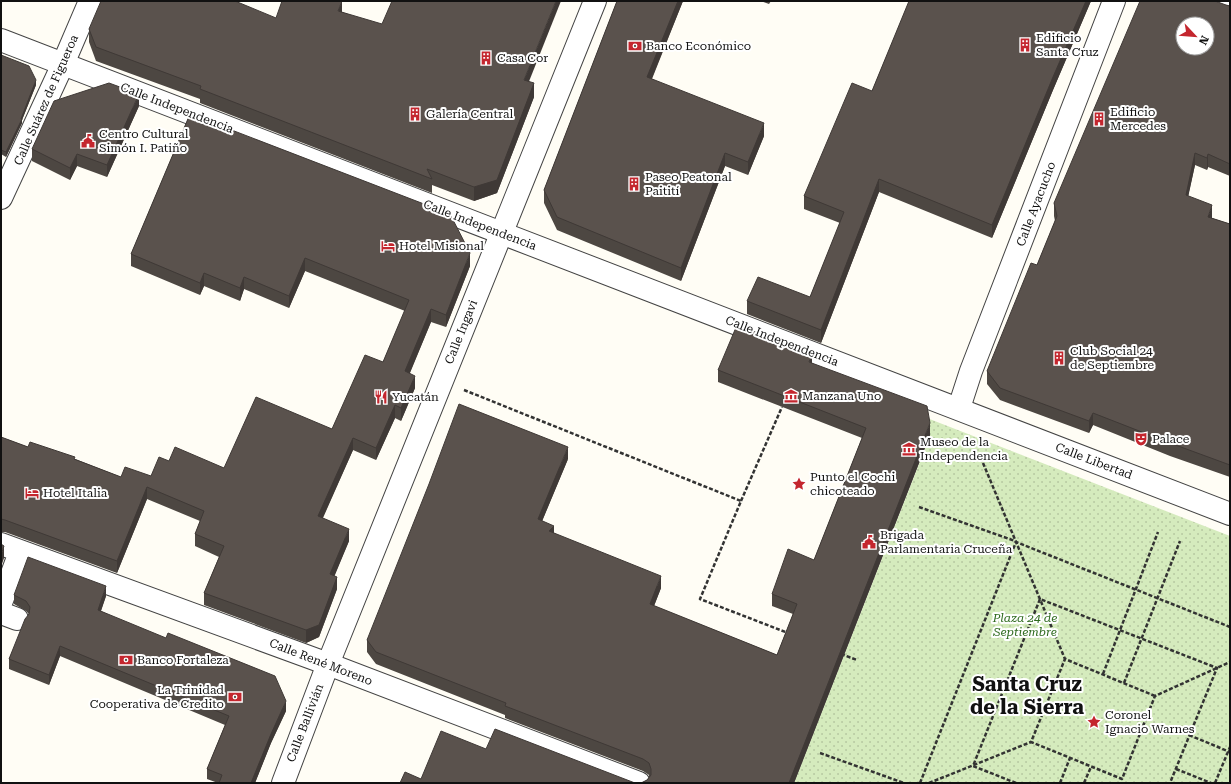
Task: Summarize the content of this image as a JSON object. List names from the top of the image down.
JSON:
{
  "streets": {
    "street": [
      "Calle Suárez de Figueroa",
      "Calle Independencia",
      "Calle Ayacucho",
      "Calle Ingavi",
      "Calle Libertad",
      "Calle René Moreno",
      "Calle Ballivián"
    ]
  },
  "crossings": [
    ["Calle Suárez de Figueroa", "Calle Independencia"],
    ["Calle Independencia", "Calle Ayacucho"],
    ["Calle Independencia", "Calle Ingavi"],
    ["Calle Independencia", "Calle Libertad"],
    ["Calle Ayacucho", "Calle Libertad"],
    ["Calle Ingavi", "Calle René Moreno"],
    ["Calle Ingavi", "Calle Ballivián"],
    ["Calle René Moreno", "Calle Ballivián"]
  ],
  "districts": ["Santa Cruz de la Sierra"],
  "parks": ["Plaza 24 de Septiembre"],
  "places": {
    "building": [
      "Edificio Santa Cruz",
      "Casa Cor",
      "Galería Central",
      "Edificio Mercedes",
      "Paseo Peatonal Paitití",
      "Club Social 24 de Septiembre"
    ],
    "bank": ["Banco Económico", "Banco Fortaleza", "La Trinidad Cooperativa de Credito"],
    "public building": ["Centro Cultural Simón I. Patiño", "Brigada Parlamentaria Cruceña"],
    "hotel": ["Hotel Misional", "Hotel Italia"],
    "museum": ["Manzana Uno", "Museo de la Independencia"],
    "restaurant": ["Yucatán"],
    "theatre": ["Palace"],
    "place": ["Punto el Cochi chicoteado", "Coronel Ignacio Warnes"]
  },
  "north": "bottom right"
}
